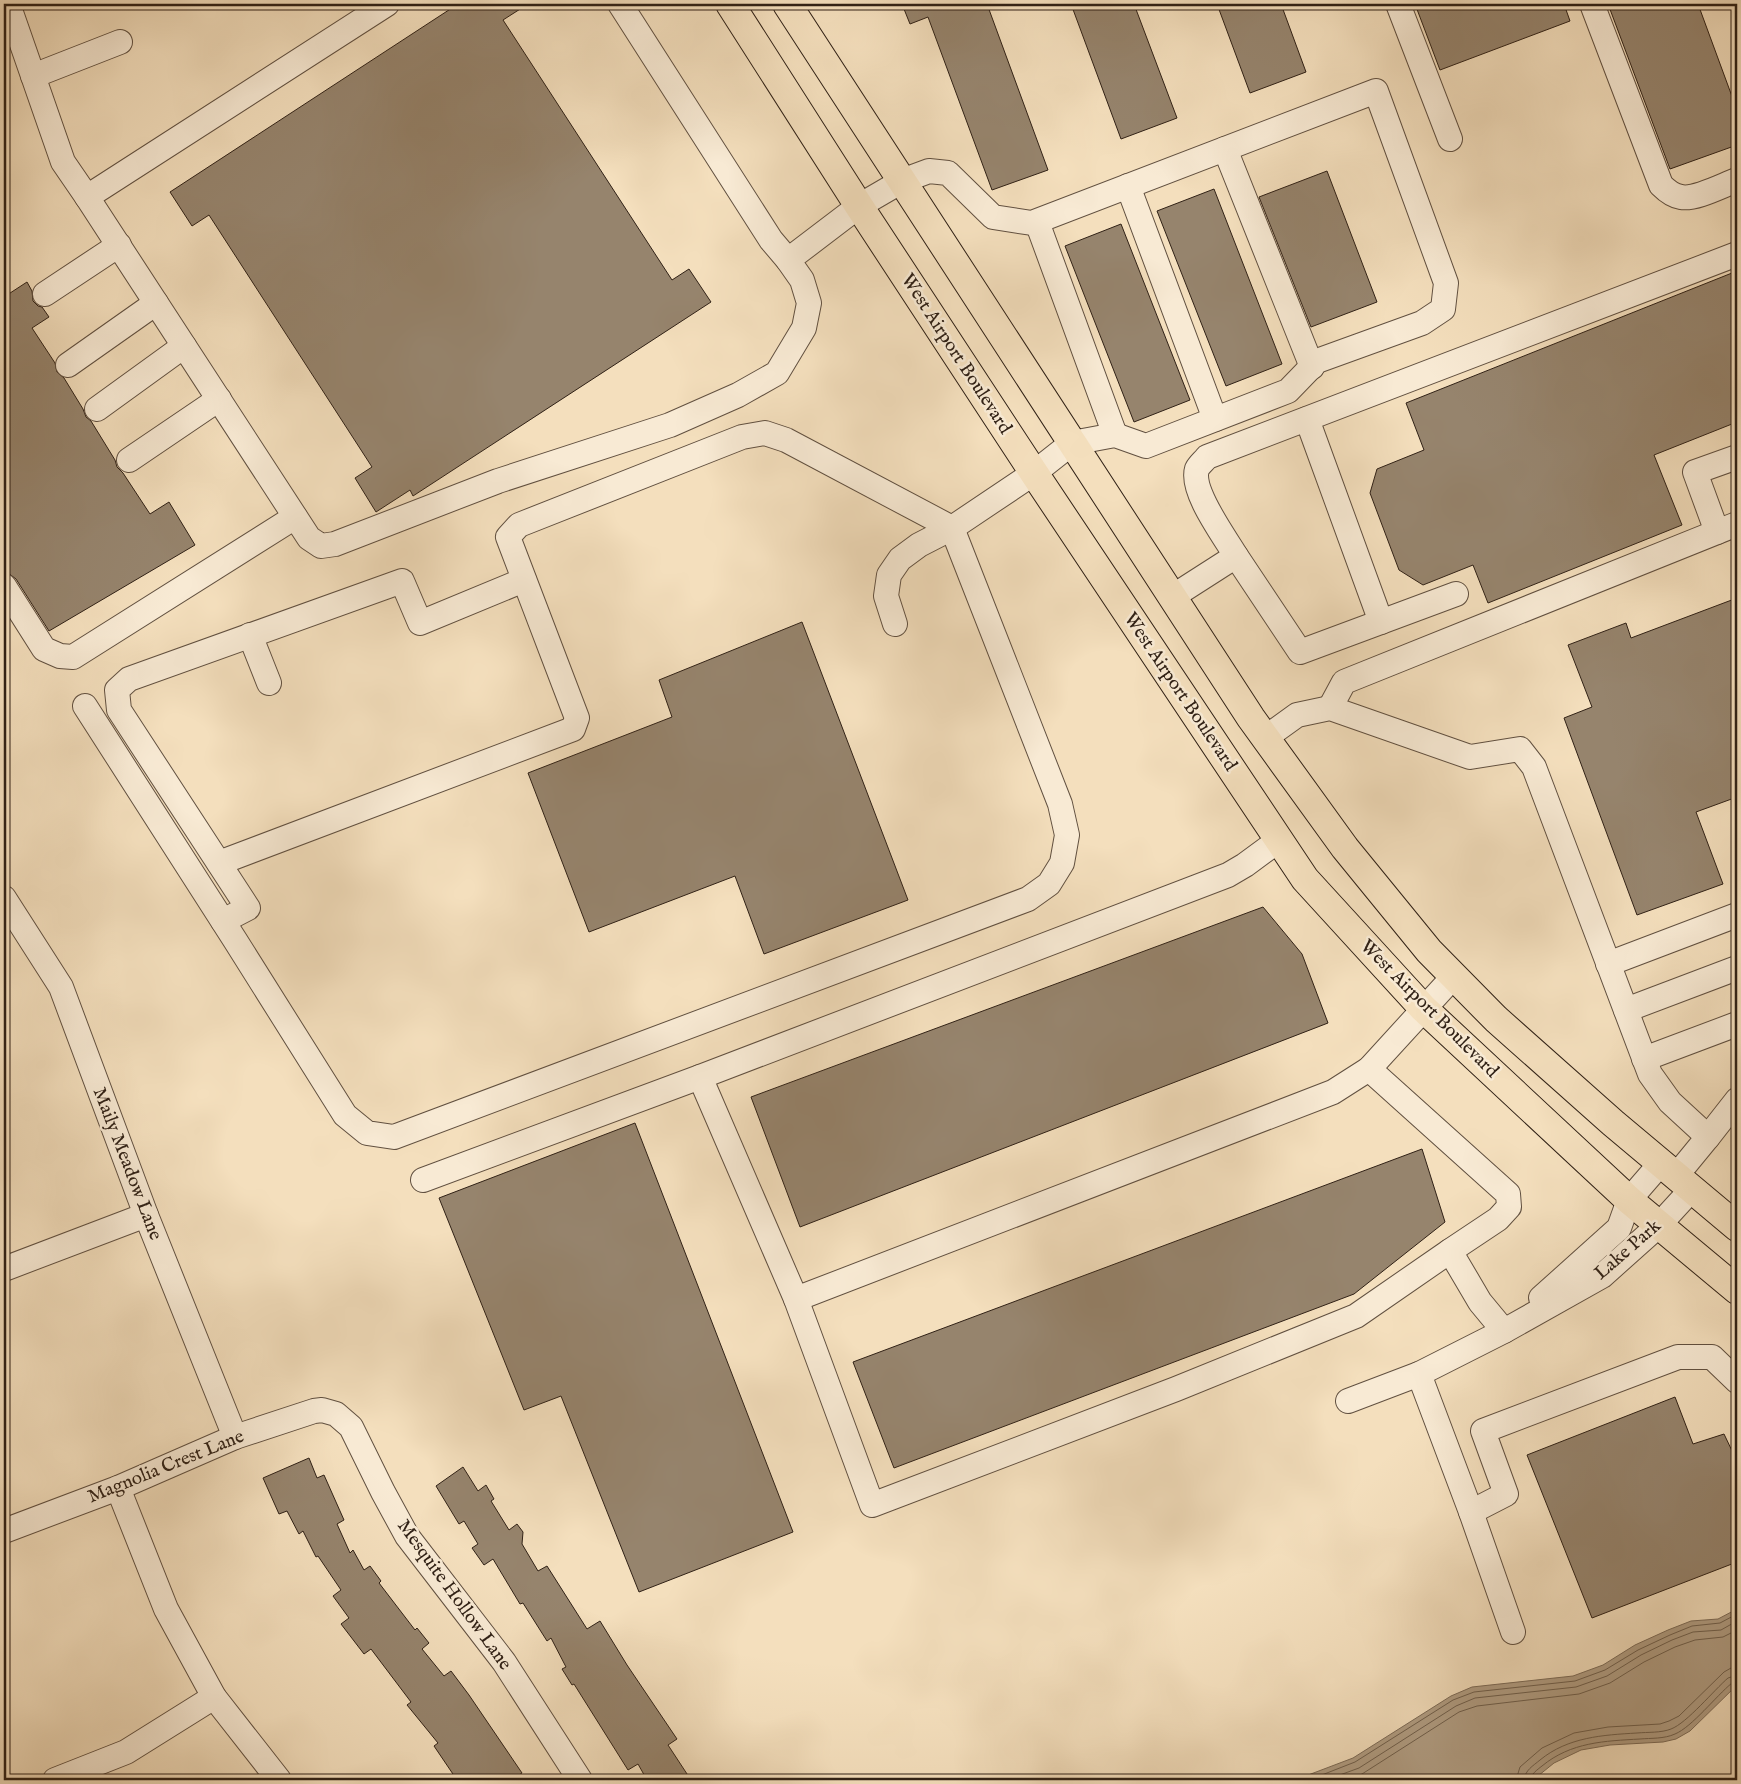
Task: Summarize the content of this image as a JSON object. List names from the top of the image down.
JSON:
{
  "streets": {
    "main road": ["West Airport Boulevard"],
    "street": [
      "Maily Meadow Lane",
      "Lake Park",
      "Magnolia Crest Lane",
      "Mesquite Hollow Lane"
    ]
  },
  "crossings": [
    ["West Airport Boulevard", "Lake Park"],
    ["Maily Meadow Lane", "Magnolia Crest Lane"],
    ["Magnolia Crest Lane", "Mesquite Hollow Lane"]
  ]
}
